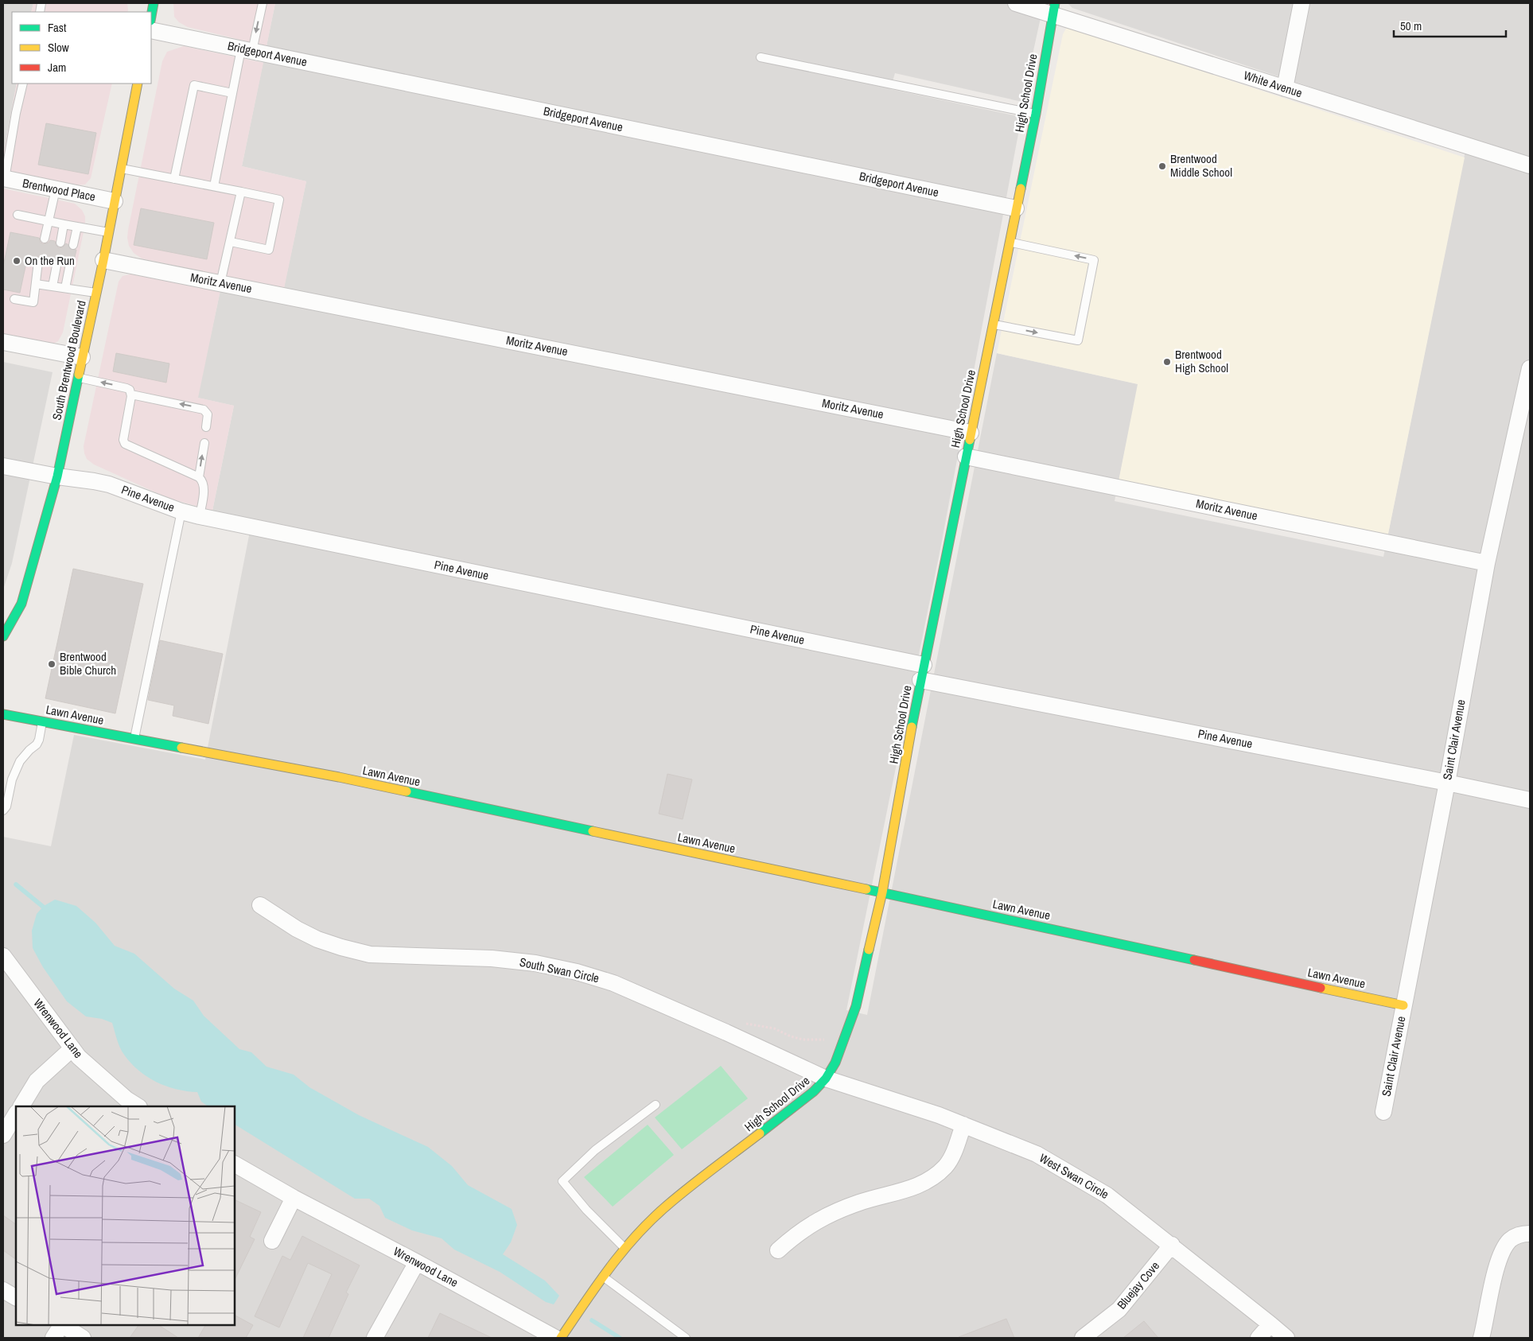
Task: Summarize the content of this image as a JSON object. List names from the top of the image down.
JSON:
{
  "streets": {
    "street": [
      "Bridgeport Avenue",
      "White Avenue",
      "High School Drive",
      "Brentwood Place",
      "Moritz Avenue",
      "South Brentwood Boulevard",
      "Pine Avenue",
      "Lawn Avenue",
      "Saint Clair Avenue",
      "South Swan Circle",
      "Wrenwood Lane",
      "West Swan Circle",
      "Bluejay Cove"
    ]
  },
  "crossings": [
    ["Bridgeport Avenue", "High School Drive"],
    ["White Avenue", "High School Drive"],
    ["High School Drive", "Moritz Avenue"],
    ["High School Drive", "Pine Avenue"],
    ["High School Drive", "Lawn Avenue"],
    ["High School Drive", "South Swan Circle"],
    ["High School Drive", "West Swan Circle"],
    ["Brentwood Place", "South Brentwood Boulevard"],
    ["Moritz Avenue", "South Brentwood Boulevard"],
    ["Moritz Avenue", "Saint Clair Avenue"],
    ["South Brentwood Boulevard", "Pine Avenue"],
    ["Pine Avenue", "Saint Clair Avenue"],
    ["Lawn Avenue", "Saint Clair Avenue"],
    ["South Swan Circle", "West Swan Circle"],
    ["West Swan Circle", "Bluejay Cove"]
  ],
  "places": [
    "Brentwood Middle School",
    "On the Run",
    "Brentwood High School",
    "Brentwood Bible Church"
  ],
  "legend": ["Fast", "Slow", "Jam"],
  "scale_bar": "50 m"
}
